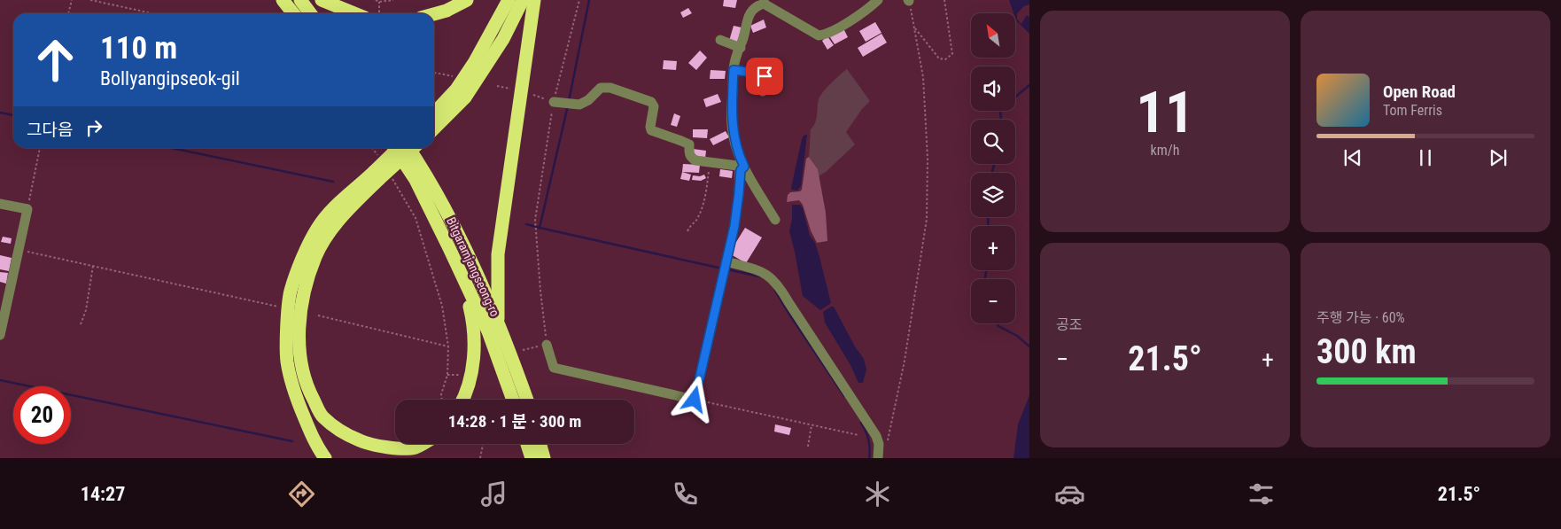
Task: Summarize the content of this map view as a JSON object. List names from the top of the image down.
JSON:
{
  "streets": {
    "highway": ["Bitgaramjangseong-ro"]
  },
  "north": "top left",
  "page": {
    "tile": [
      ["11", "km/h"],
      "공조",
      ["주행 가능 · 60%", "300 km"]
    ],
    "map_buttons": ["+", "−"],
    "turn": ["110 m", "Bollyangipseok-gil"],
    "song": ["Open Road", "Tom Ferris"],
    "then": "그다음",
    "heat": ["−", "21.5°", "+"],
    "limit": "20",
    "trip": "14:28 · 1 분 · 300 m",
    "tabs": ["14:27", "21.5°"]
  }
}
